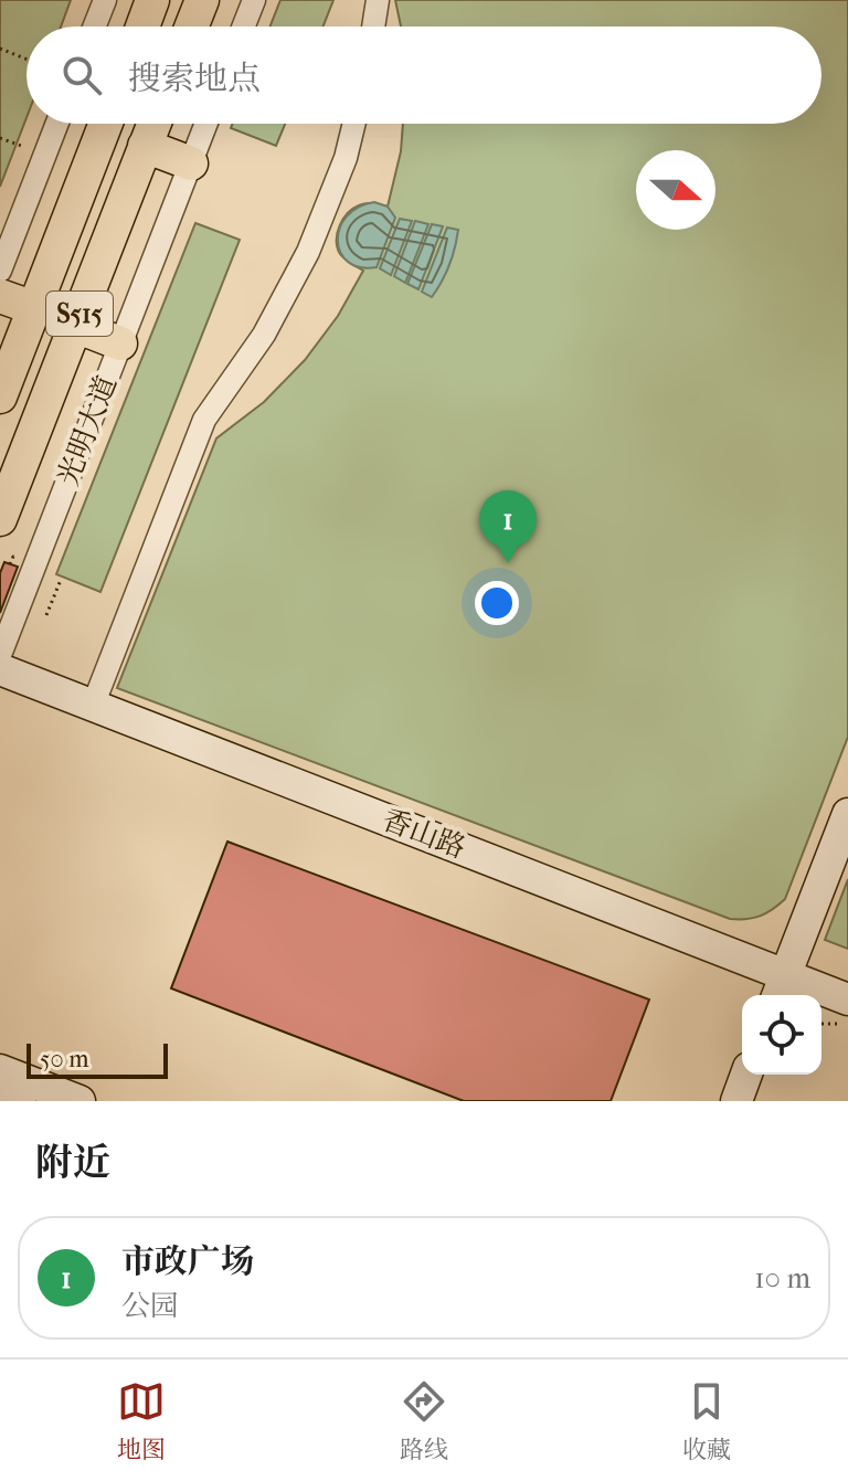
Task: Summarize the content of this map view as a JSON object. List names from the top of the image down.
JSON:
{
  "streets": {
    "main road": ["S515", "光明大道"],
    "street": ["香山路"]
  },
  "scale_bar": "50 m",
  "north": "right",
  "page": {
    "search": "搜索地点",
    "pins": "1",
    "scale": "50 m",
    "heading": "附近",
    "list": [
      {
        "mark": "1",
        "name": "市政广场",
        "note": "公园",
        "value": "10 m"
      }
    ],
    "nav": ["地图", "路线", "收藏"]
  }
}
